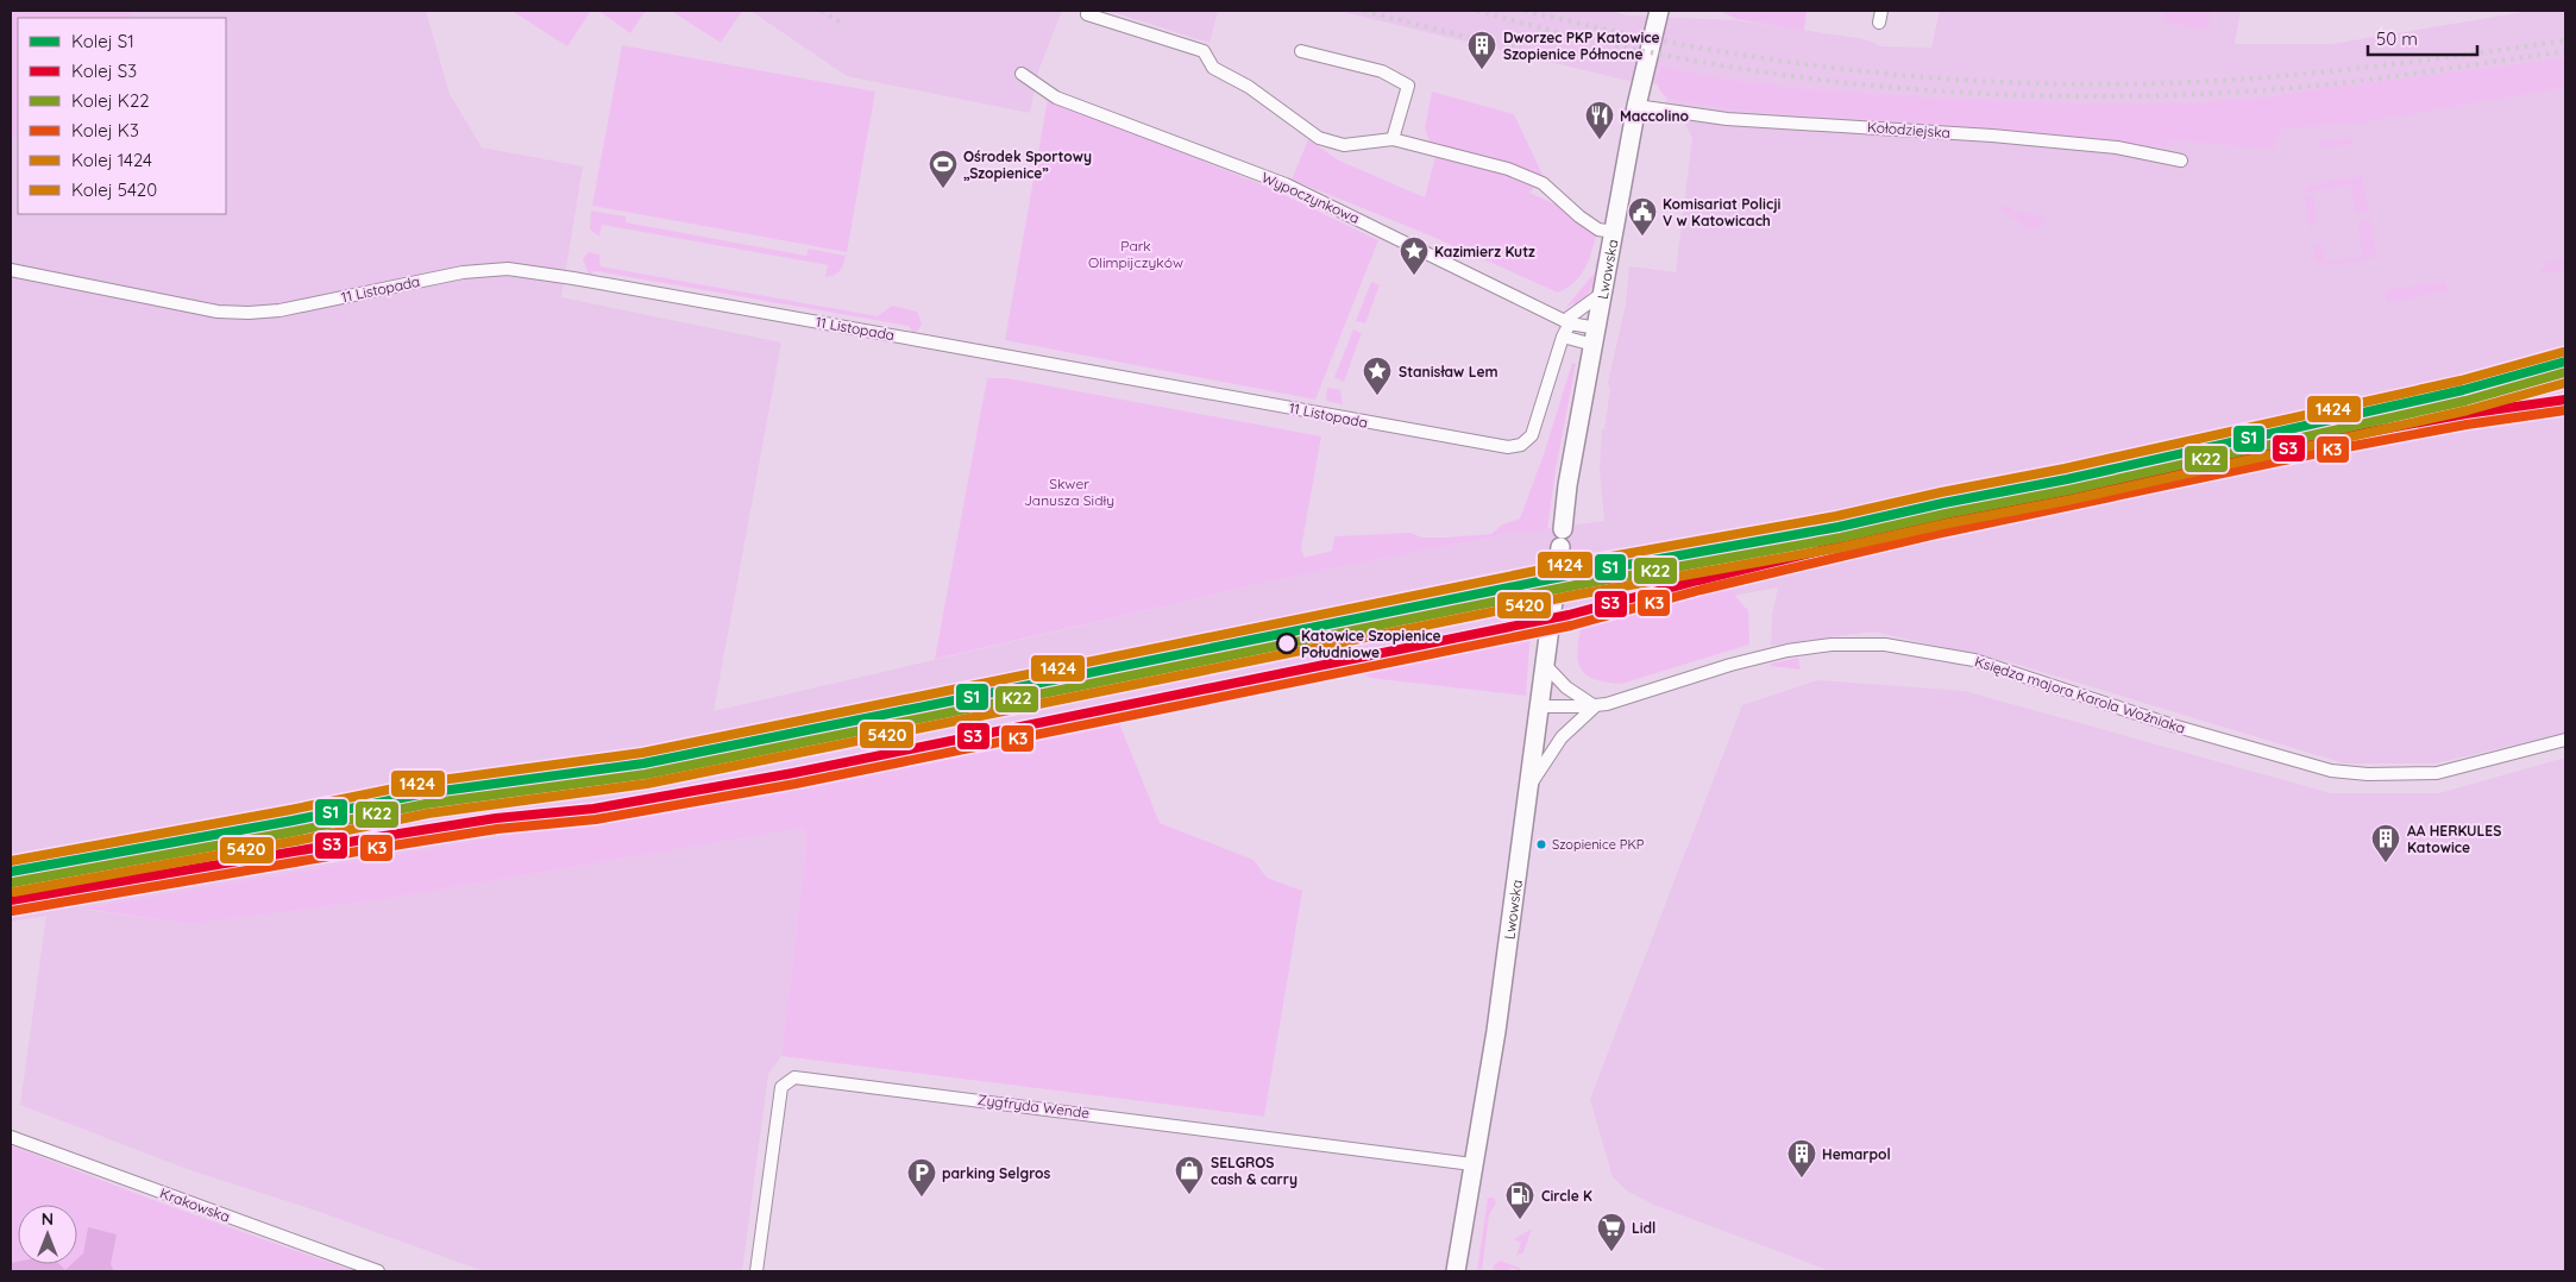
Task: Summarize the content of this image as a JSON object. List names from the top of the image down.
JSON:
{
  "streets": {
    "street": [
      "Kołodziejska",
      "Wypoczynkowa",
      "Lwowska",
      "11 Listopada",
      "Księdza majora Karola Woźniaka",
      "Zygfryda Wende",
      "Krakowska"
    ]
  },
  "crossings": [
    ["Kołodziejska", "Lwowska"],
    ["Wypoczynkowa", "Lwowska"],
    ["Wypoczynkowa", "11 Listopada"],
    ["Lwowska", "11 Listopada"],
    ["Lwowska", "Księdza majora Karola Woźniaka"],
    ["Lwowska", "Zygfryda Wende"]
  ],
  "parks": ["Park Olimpijczyków", "Skwer Janusza Sidły"],
  "places": {
    "building": ["Dworzec PKP Katowice Szopienice Północne", "AA HERKULES Katowice", "Hemarpol"],
    "restaurant": ["Maccolino"],
    "sports": ["Ośrodek Sportowy „Szopienice”"],
    "public building": ["Komisariat Policji V w Katowicach"],
    "place": ["Kazimierz Kutz", "Stanisław Lem"],
    "other": ["Katowice Szopienice Południowe", "Szopienice PKP"],
    "shop": ["SELGROS cash & carry"],
    "parking": ["parking Selgros"],
    "fuel station": ["Circle K"],
    "supermarket": ["Lidl"]
  },
  "lines": [
    "rail line 1424",
    "rail line S1",
    "rail line K22",
    "rail line 5420",
    "rail line S3",
    "rail line K3"
  ],
  "legend": [
    "Kolej S1",
    "Kolej S3",
    "Kolej K22",
    "Kolej K3",
    "Kolej 1424",
    "Kolej 5420"
  ],
  "scale_bar": "50 m",
  "north": "top"
}
